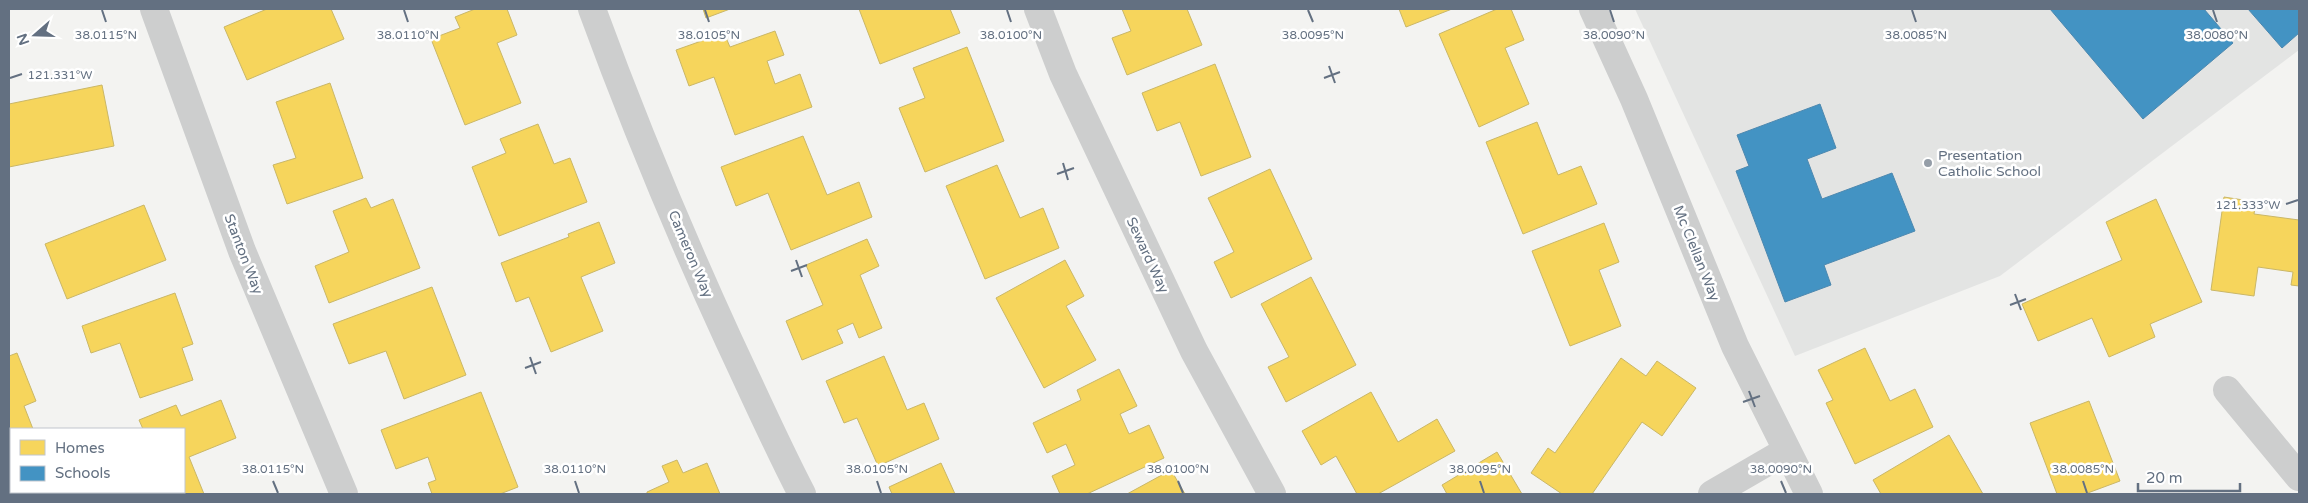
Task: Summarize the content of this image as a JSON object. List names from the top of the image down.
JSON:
{
  "streets": {
    "street": [
      "Mc Clellan Way",
      "Stanton Way",
      "Cameron Way",
      "Seward Way"
    ]
  },
  "places": ["Presentation Catholic School"],
  "legend": ["Homes", "Schools"],
  "scale_bar": "20 m",
  "north": "left",
  "coordinates": [
    "38.0100°N",
    "38.0080°N",
    "38.0115°N",
    "38.0110°N",
    "38.0105°N",
    "38.0095°N",
    "38.0090°N",
    "38.0085°N",
    "121.331°W",
    "121.333°W"
  ]
}
